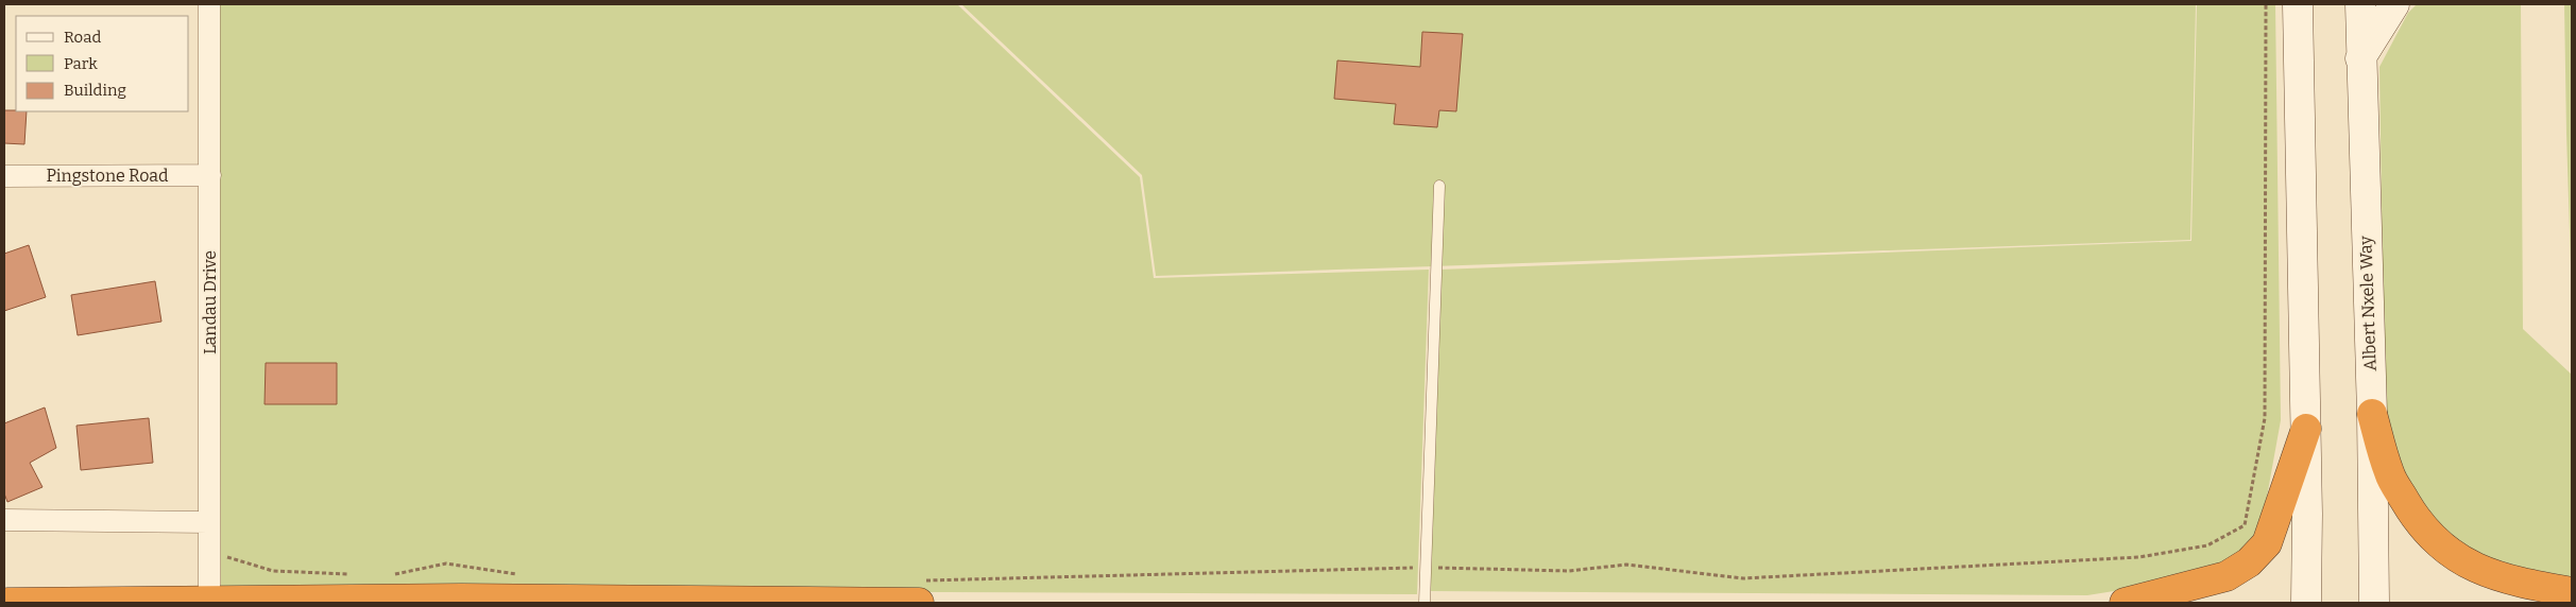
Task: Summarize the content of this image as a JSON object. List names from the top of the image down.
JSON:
{
  "streets": {
    "main road": ["Albert Nxele Way"],
    "street": ["Pingstone Road", "Landau Drive"]
  },
  "crossings": [
    ["Pingstone Road", "Landau Drive"]
  ],
  "legend": ["Road", "Park", "Building"]
}
